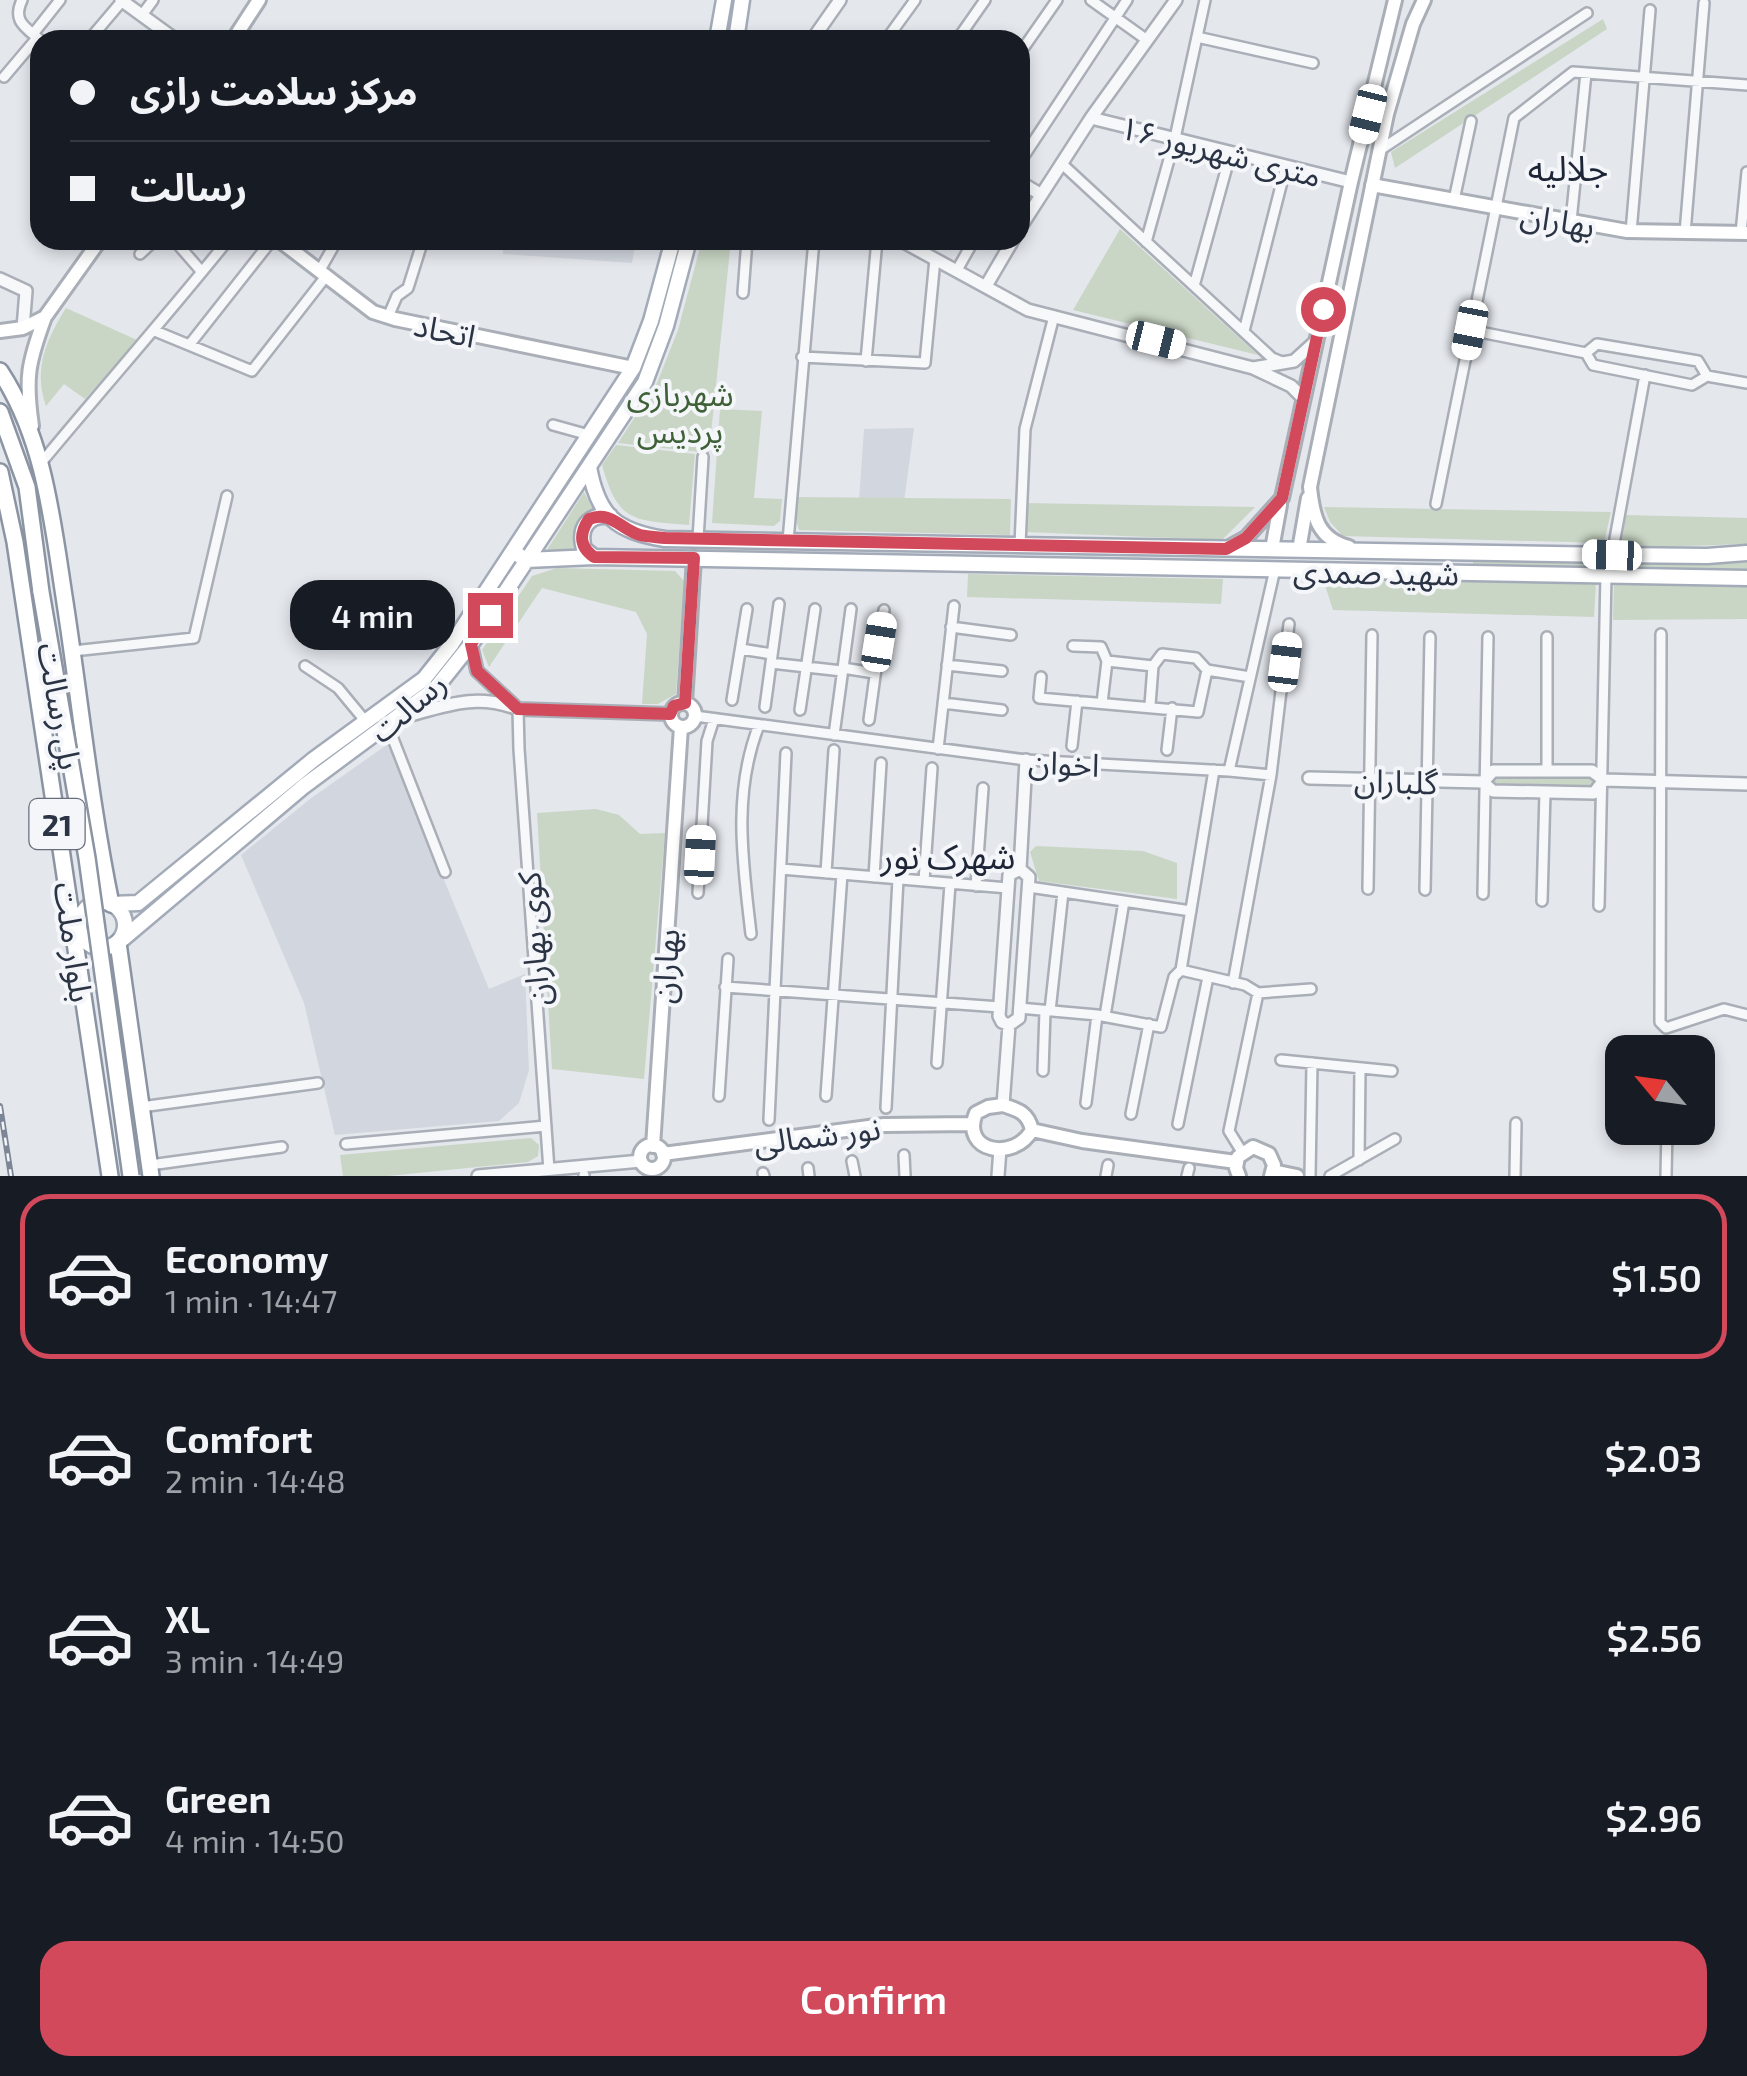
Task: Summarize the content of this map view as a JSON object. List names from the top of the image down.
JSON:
{
  "streets": {
    "highway": ["پل رسالت", "21", "بلوار ملت"],
    "main road": [
      "بهاران",
      "اتحاد",
      "شهید صمدی",
      "رسالت",
      "نور شمالی"
    ],
    "street": [
      "۱۶ متری شهریور",
      "اخوان",
      "گلباران",
      "کوی بهاران"
    ]
  },
  "crossings": [
    ["بهاران", "اخوان"],
    ["بهاران", "نور شمالی"],
    ["اتحاد", "رسالت"],
    ["شهید صمدی", "رسالت"],
    ["رسالت", "بلوار ملت"]
  ],
  "districts": ["جلالیه", "شهرک نور"],
  "parks": ["شهربازی پردیس"],
  "north": "top left",
  "page": {
    "banner": ["مرکز سلامت رازی", "رسالت"],
    "bubble": "4 min",
    "list": [
      {
        "name": "Economy",
        "note": "1 min · 14:47",
        "value": "$1.50"
      },
      {
        "name": "Comfort",
        "note": "2 min · 14:48",
        "value": "$2.03"
      },
      {
        "name": "XL",
        "note": "3 min · 14:49",
        "value": "$2.56"
      },
      {
        "name": "Green",
        "note": "4 min · 14:50",
        "value": "$2.96"
      }
    ],
    "buttons": "Confirm"
  }
}
